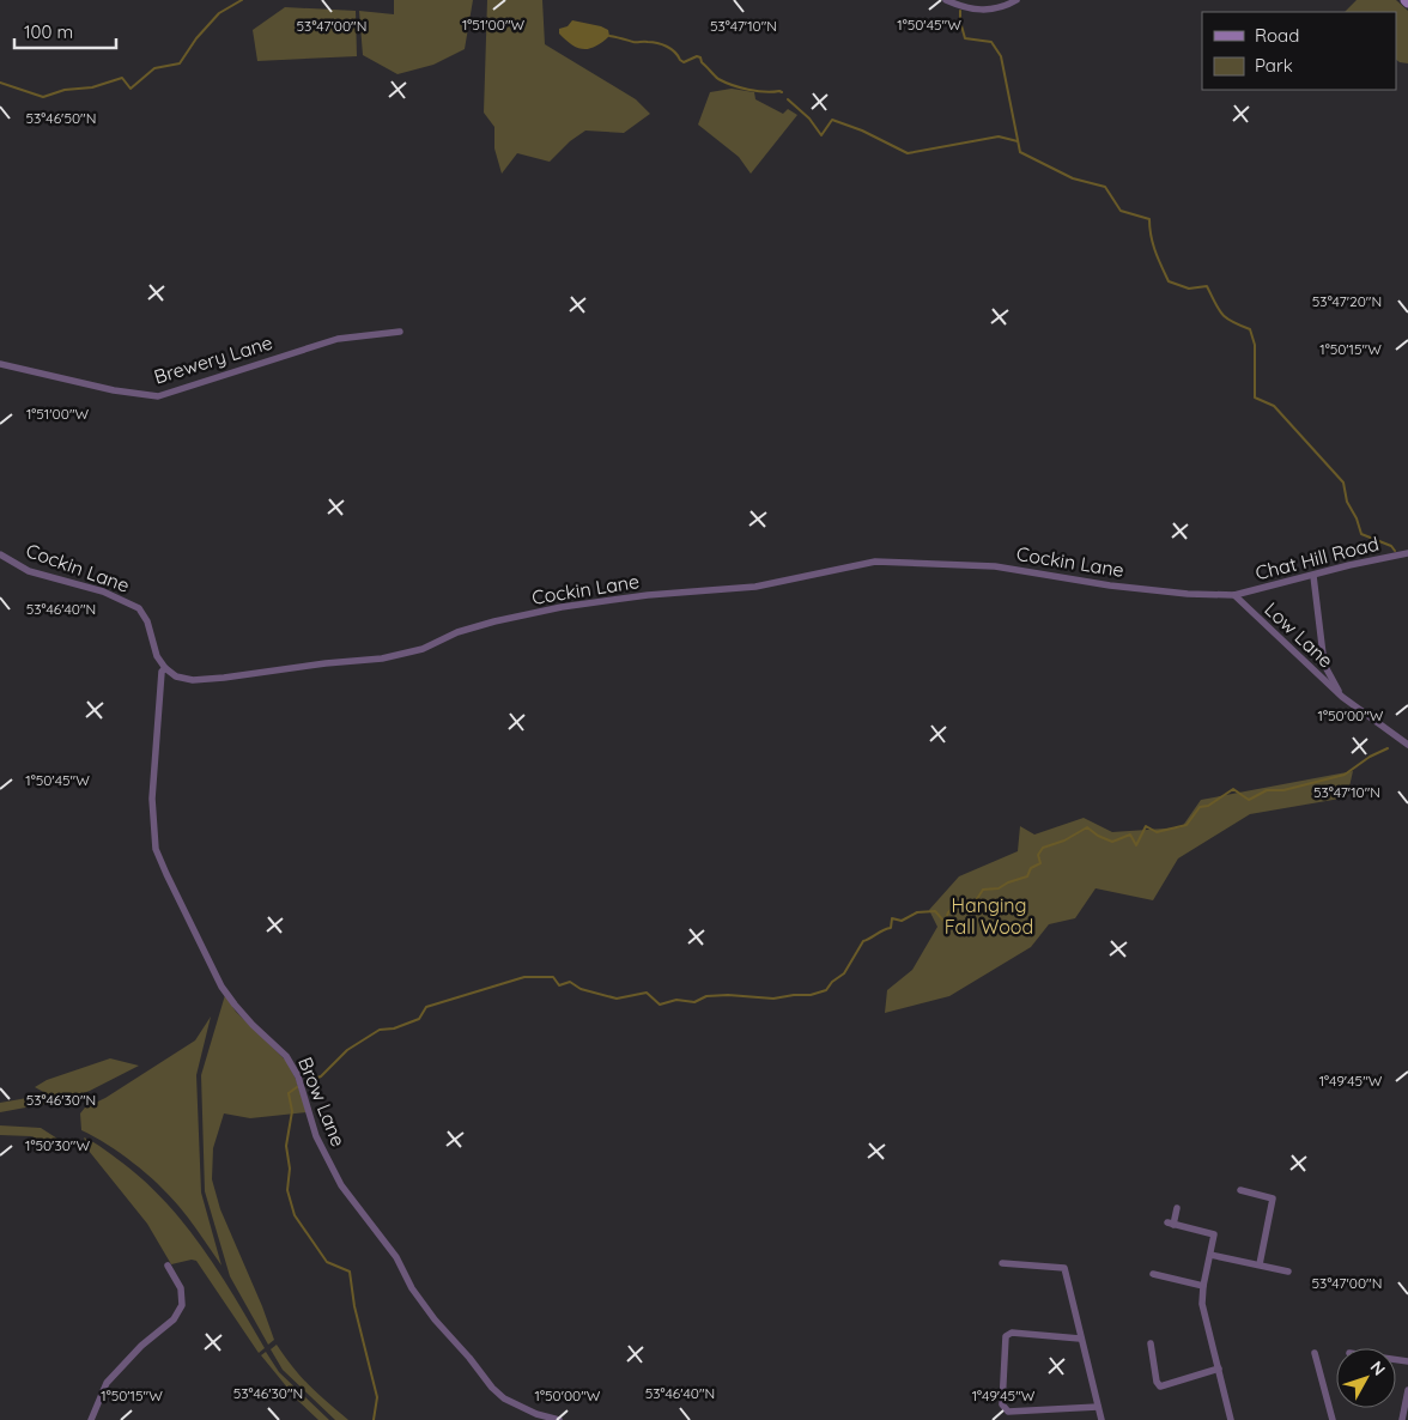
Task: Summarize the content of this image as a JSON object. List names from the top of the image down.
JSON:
{
  "streets": {
    "street": [
      "Brewery Lane",
      "Chat Hill Road",
      "Cockin Lane",
      "Low Lane",
      "Brow Lane"
    ]
  },
  "crossings": [
    ["Chat Hill Road", "Cockin Lane"],
    ["Chat Hill Road", "Low Lane"],
    ["Cockin Lane", "Low Lane"],
    ["Cockin Lane", "Brow Lane"]
  ],
  "parks": ["Hanging Fall Wood"],
  "legend": ["Road", "Park"],
  "scale_bar": "100 m",
  "north": "top right",
  "coordinates": [
    "1°51'00\"W",
    "1°50'45\"W",
    "53°47'00\"N",
    "53°47'10\"N",
    "53°46'50\"N",
    "53°47'20\"N",
    "1°50'15\"W",
    "53°46'40\"N",
    "1°50'00\"W",
    "1°49'45\"W",
    "53°46'30\"N",
    "1°50'30\"W"
  ]
}
